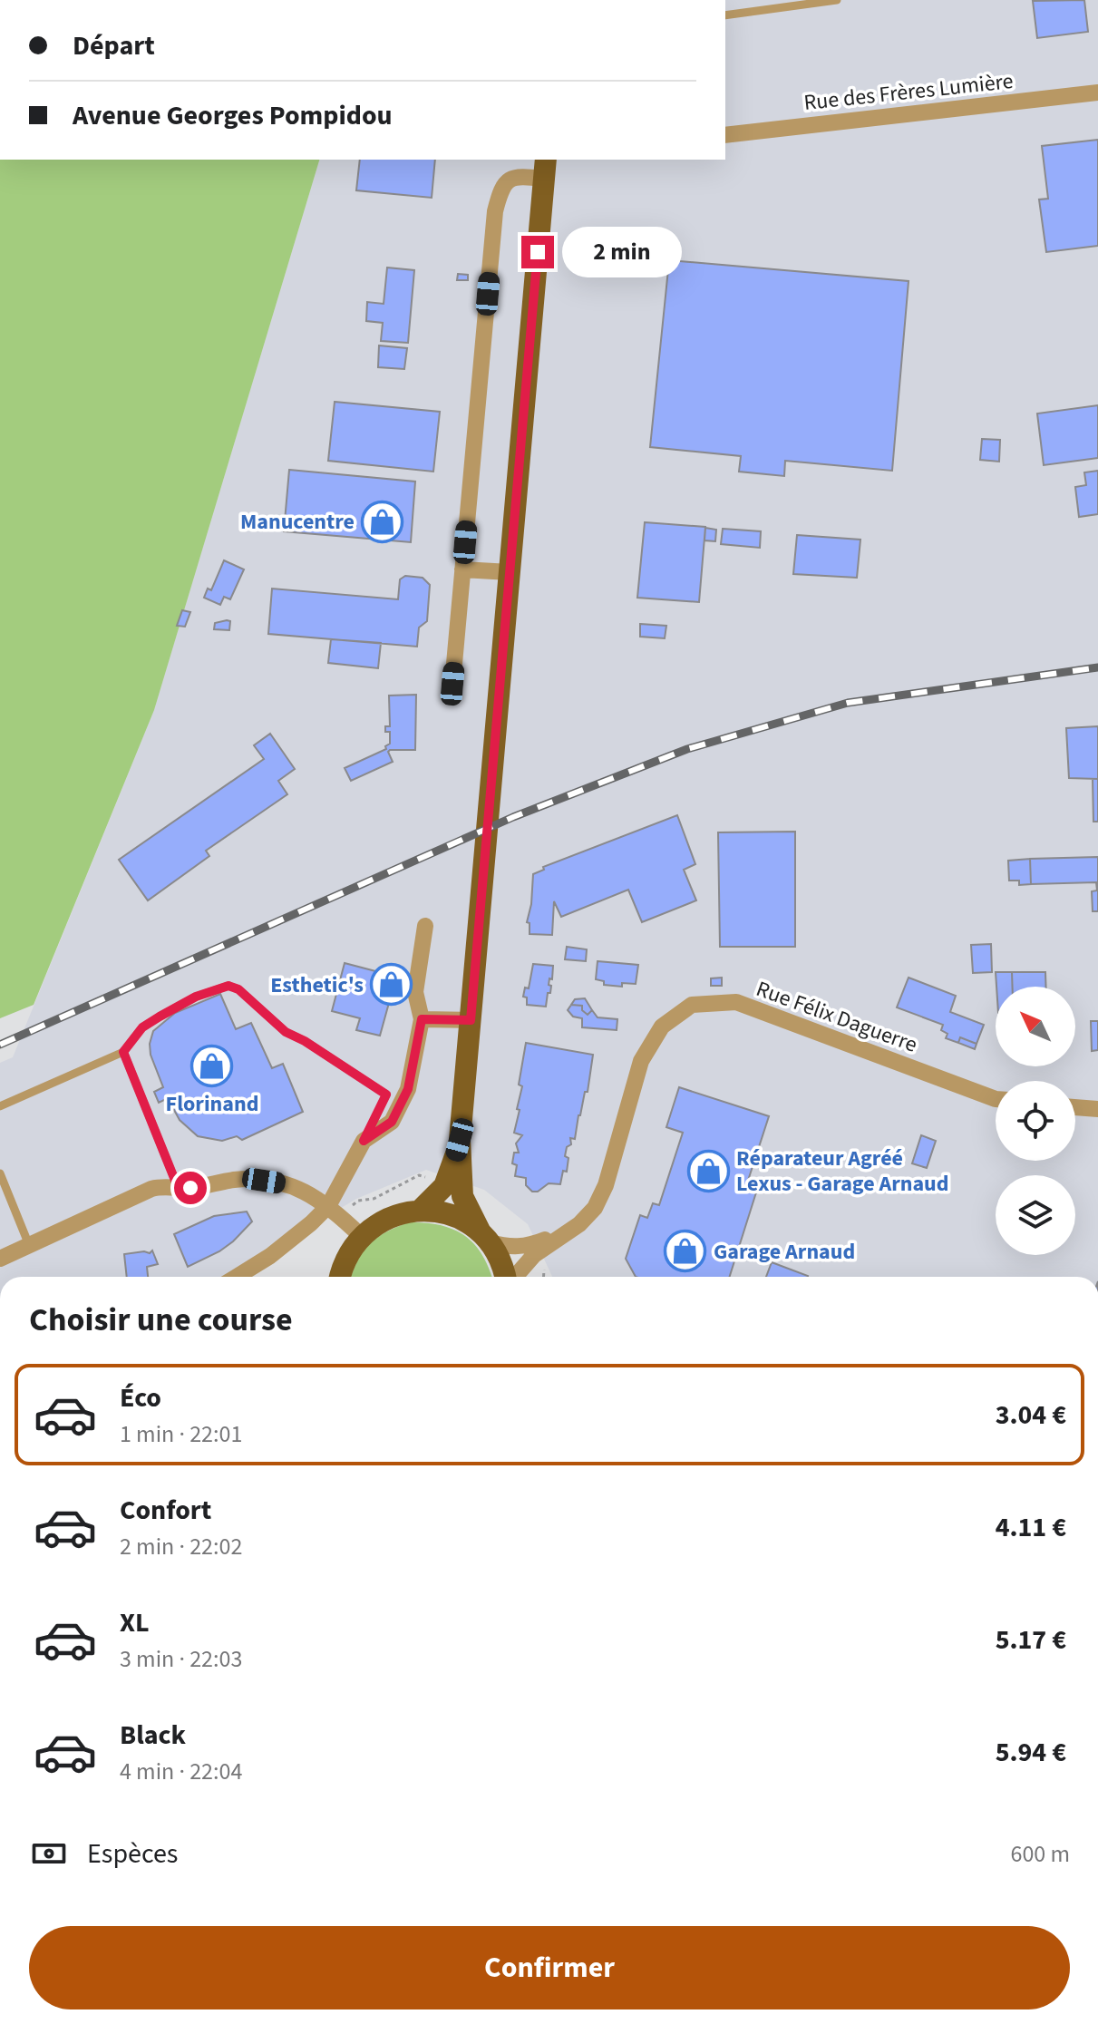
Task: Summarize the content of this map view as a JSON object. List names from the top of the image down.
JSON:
{
  "streets": {
    "street": ["Rue des Frères Lumière", "Rue Félix Daguerre"]
  },
  "places": {
    "shop": [
      "Manucentre",
      "Esthetic's",
      "Florinand",
      "Réparateur Agréé Lexus - Garage Arnaud",
      "Garage Arnaud"
    ]
  },
  "north": "top left",
  "page": {
    "banner": ["Départ", "Avenue Georges Pompidou"],
    "bubble": "2 min",
    "heading": "Choisir une course",
    "list": [
      {
        "name": "Éco",
        "note": "1 min · 22:01",
        "value": "3.04 €"
      },
      {
        "name": "Confort",
        "note": "2 min · 22:02",
        "value": "4.11 €"
      },
      {
        "name": "XL",
        "note": "3 min · 22:03",
        "value": "5.17 €"
      },
      {
        "name": "Black",
        "note": "4 min · 22:04",
        "value": "5.94 €"
      }
    ],
    "pay": ["Espèces", "600 m"],
    "buttons": "Confirmer"
  }
}
